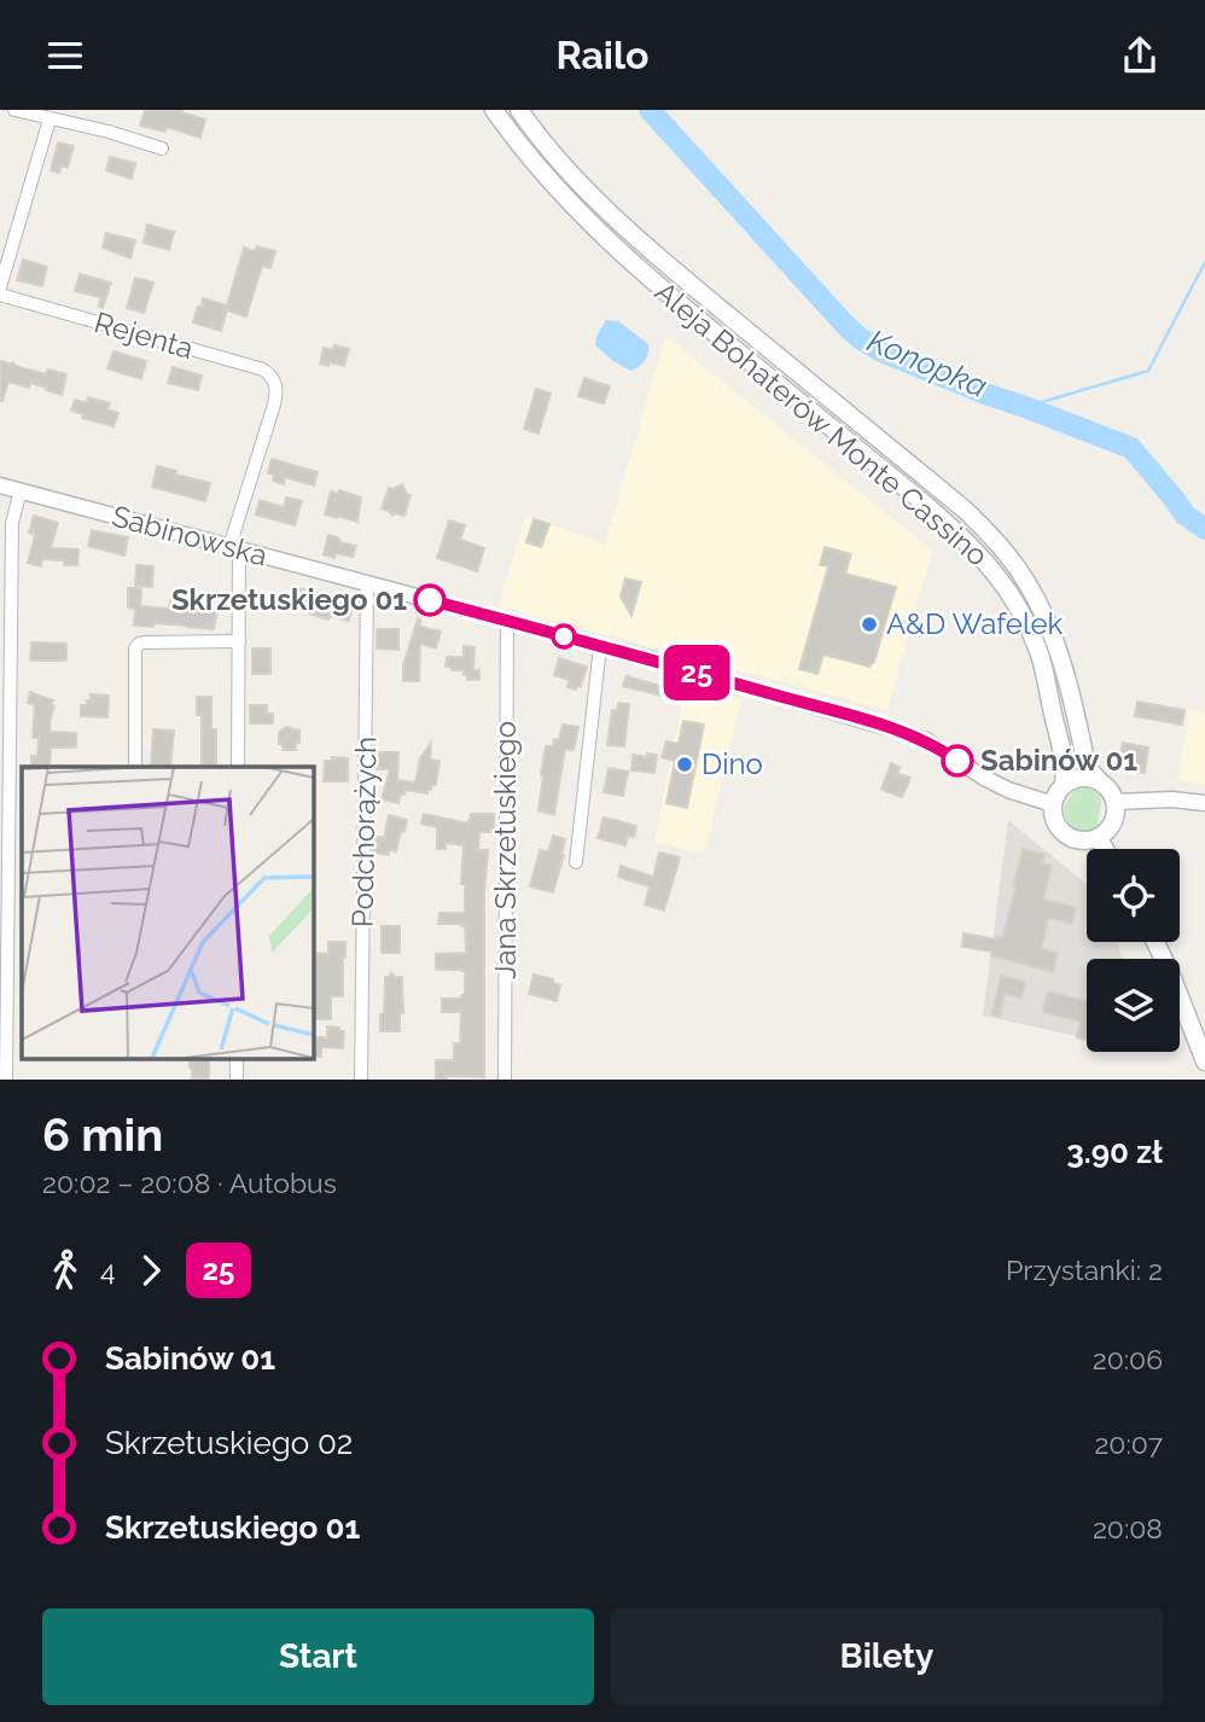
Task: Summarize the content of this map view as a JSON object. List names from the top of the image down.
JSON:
{
  "streets": {
    "main road": ["Aleja Bohaterów Monte Cassino"],
    "street": [
      "Rejenta",
      "Sabinowska",
      "Podchorążych",
      "Jana Skrzetuskiego"
    ]
  },
  "crossings": [
    ["Rejenta", "Sabinowska"],
    ["Aleja Bohaterów Monte Cassino", "Sabinowska"],
    ["Sabinowska", "Podchorążych"],
    ["Sabinowska", "Jana Skrzetuskiego"]
  ],
  "water": ["Konopka"],
  "places": [
    "Skrzetuskiego 01",
    "A&D Wafelek",
    "Sabinów 01",
    "Dino"
  ],
  "lines": ["bus line 25"],
  "page": {
    "header": "Railo",
    "on_map": "25",
    "heading": ["6 min", "20:02 – 20:08 · Autobus", "3.90 zł"],
    "legs": ["4", "25", "Przystanki: 2"],
    "list": [
      {
        "name": "Sabinów 01",
        "value": "20:06"
      },
      {
        "name": "Skrzetuskiego 02",
        "value": "20:07"
      },
      {
        "name": "Skrzetuskiego 01",
        "value": "20:08"
      }
    ],
    "buttons": ["Start", "Bilety"]
  }
}
